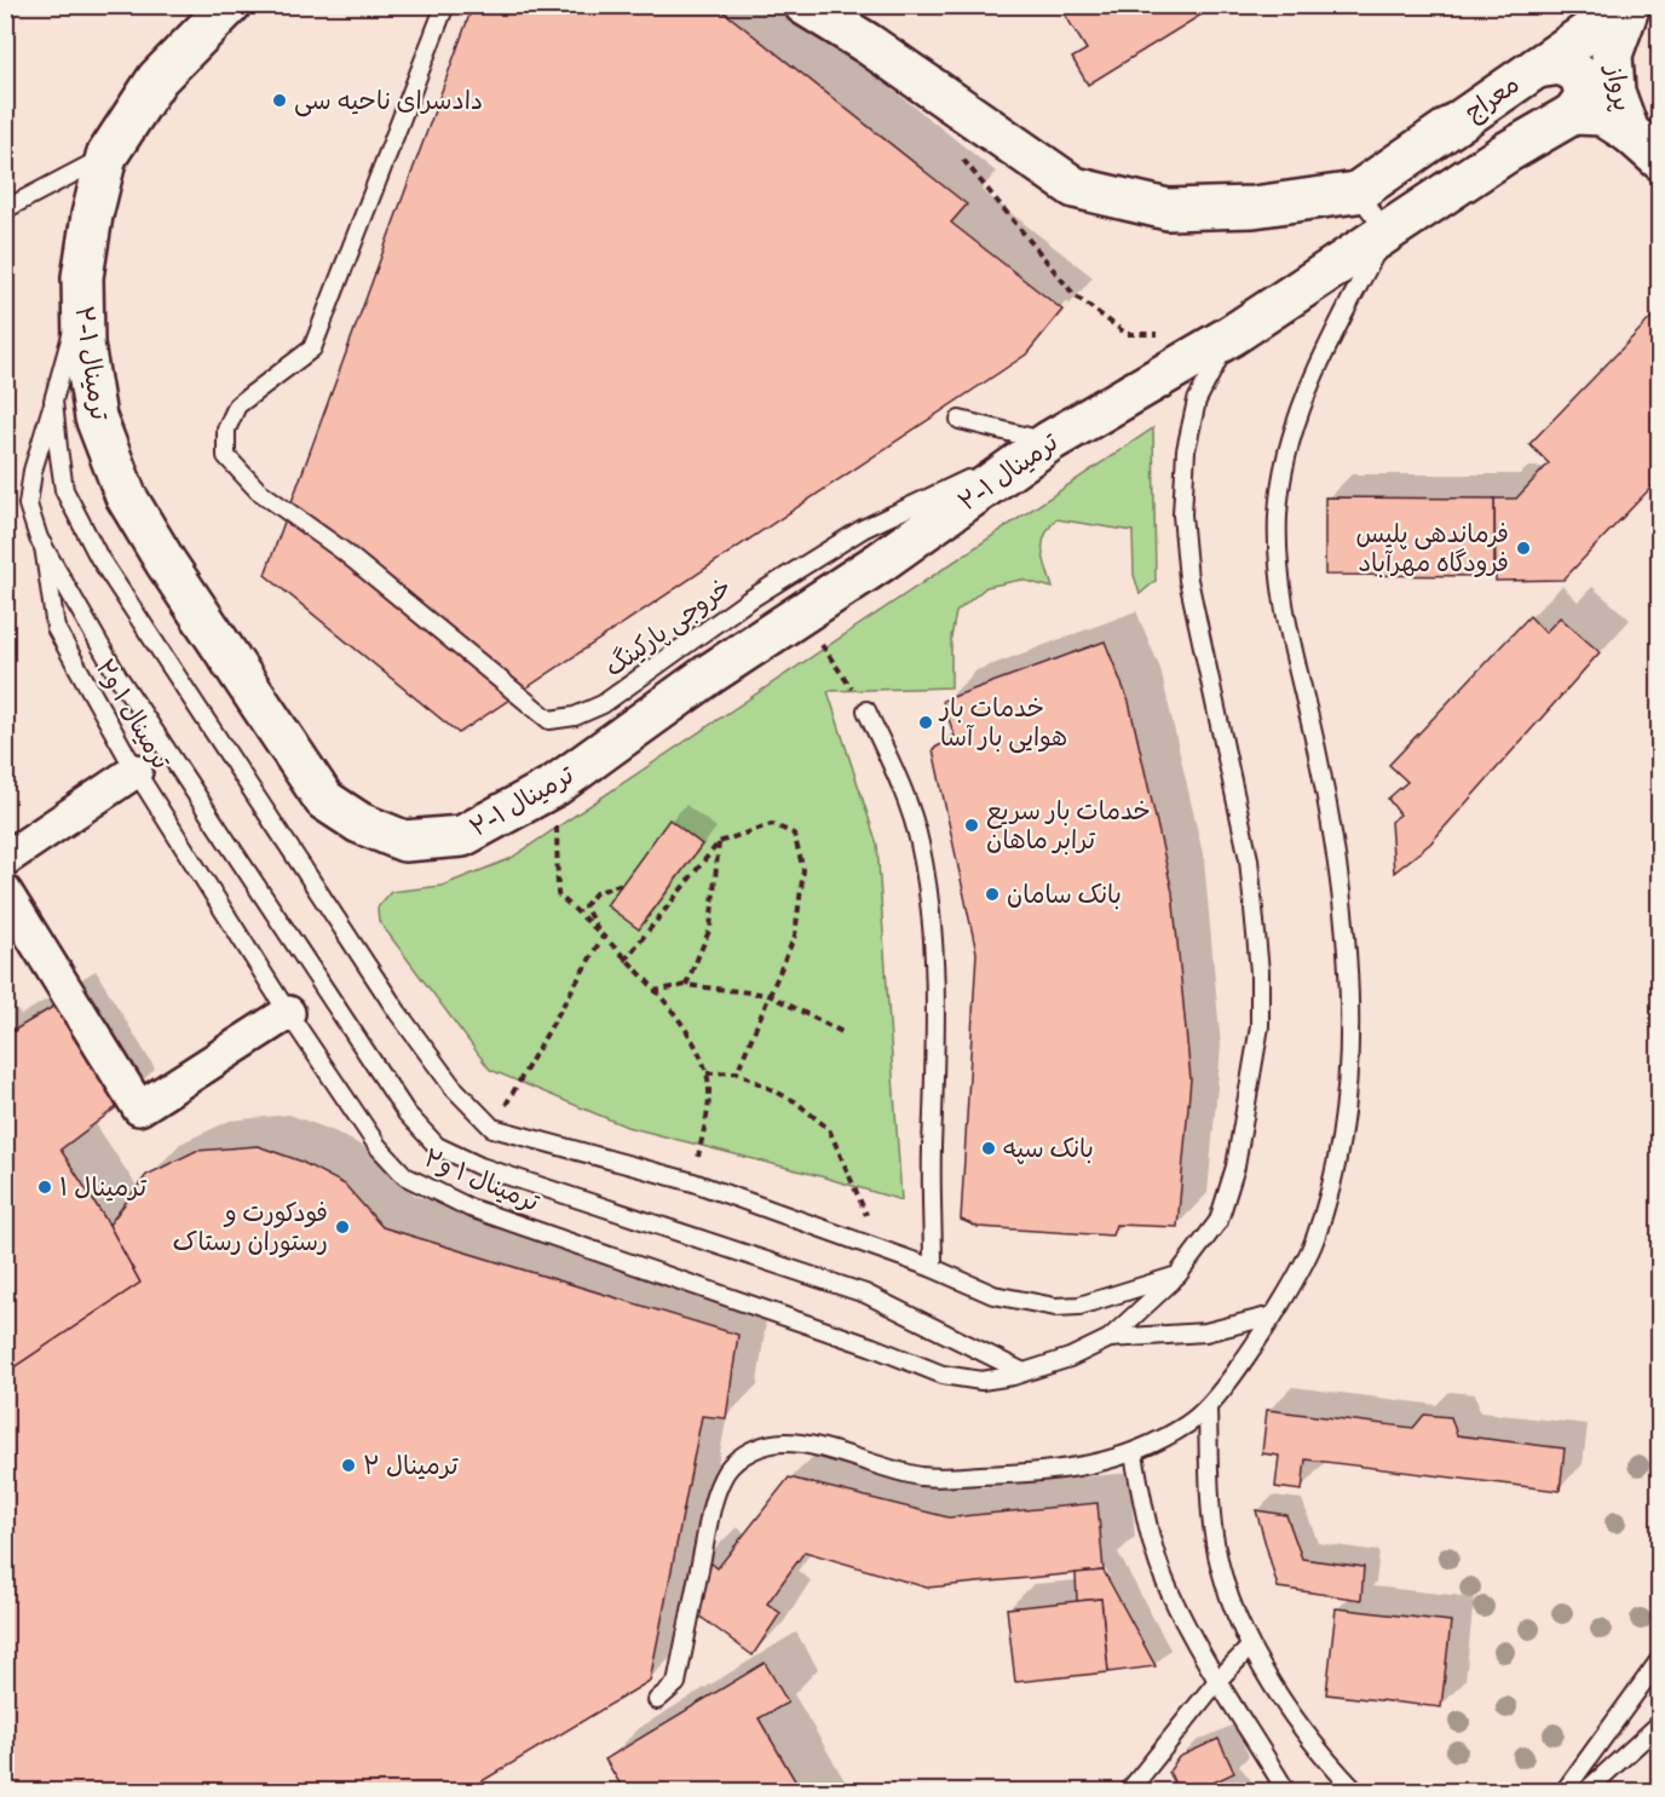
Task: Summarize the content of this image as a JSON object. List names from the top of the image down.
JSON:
{
  "streets": {
    "main road": ["پرواز", "معراج", "ترمینال ۱-۲"],
    "lane": ["خروجی پارکینگ", "ترمینال ۱ و۲"]
  },
  "crossings": [
    ["پرواز", "معراج"],
    ["معراج", "ترمینال ۱-۲"],
    ["ترمینال ۱-۲", "خروجی پارکینگ"]
  ],
  "places": [
    "دادسرای ناحیه سی",
    "فرماندهی پلیس فرودگاه مهرآباد",
    "خدمات بار هوایی بار آسا",
    "خدمات بار سریع ترابر ماهان",
    "بانک سامان",
    "بانک سپه",
    "ترمینال ۱",
    "فودکورت و رستوران رستاک",
    "ترمینال ۲"
  ]
}
